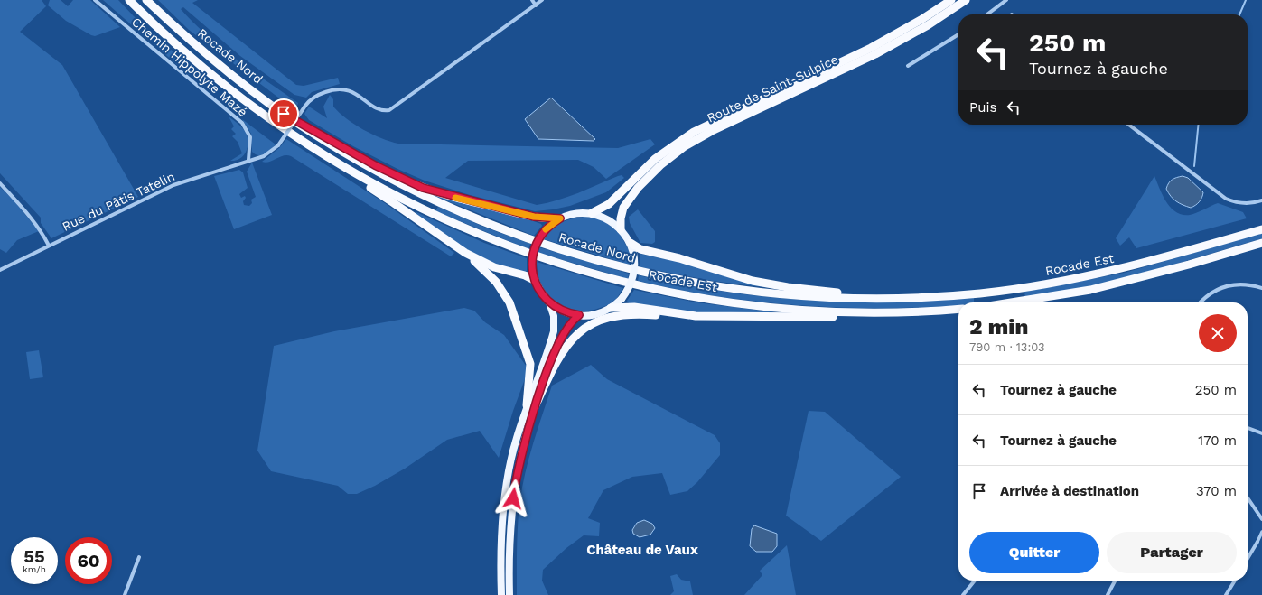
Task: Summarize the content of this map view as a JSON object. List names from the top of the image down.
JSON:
{
  "streets": {
    "highway": ["Rocade Nord", "Route de Saint-Sulpice", "Rocade Est"],
    "street": ["Chemin Hippolyte Mazé", "Rue du Pâtis Tatelin"]
  },
  "crossings": [
    ["Rocade Nord", "Rocade Est"],
    ["Chemin Hippolyte Mazé", "Rue du Pâtis Tatelin"]
  ],
  "districts": ["Château de Vaux"],
  "page": {
    "turn": ["250 m", "Tournez à gauche"],
    "then": "Puis",
    "heading": ["2 min", "790 m · 13:03"],
    "list": [
      {
        "name": "Tournez à gauche",
        "value": "250 m"
      },
      {
        "name": "Tournez à gauche",
        "value": "170 m"
      },
      {
        "name": "Arrivée à destination",
        "value": "370 m"
      }
    ],
    "buttons": ["Quitter", "Partager"],
    "speed": "55 km/h",
    "limit": "60"
  }
}
